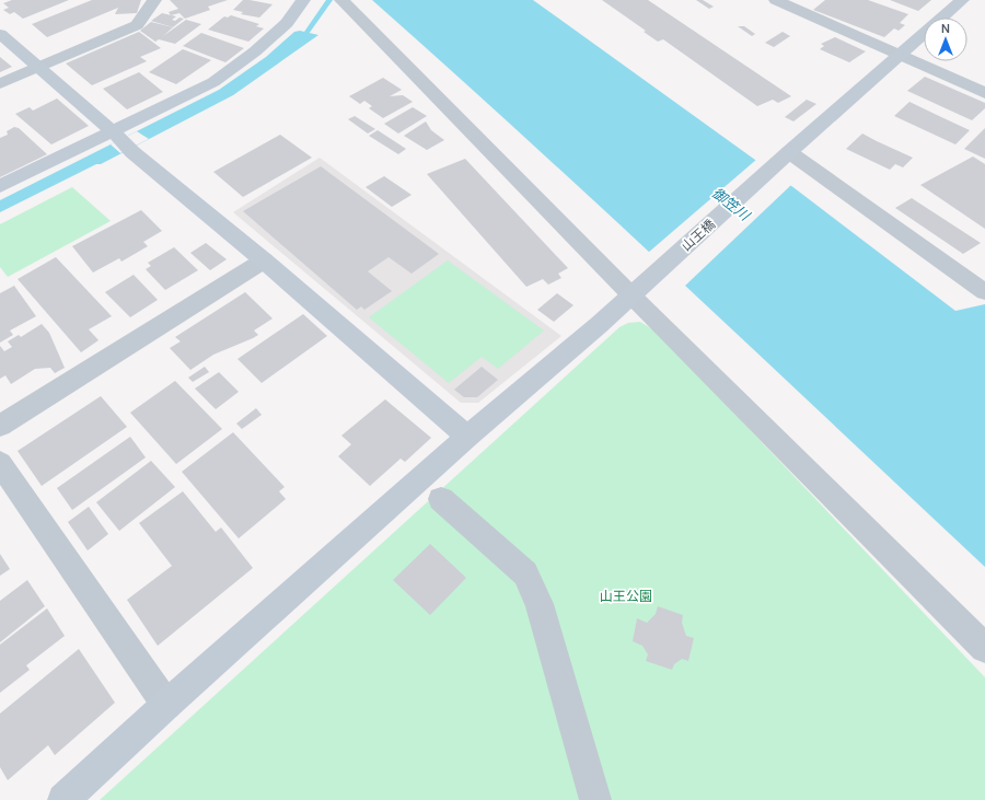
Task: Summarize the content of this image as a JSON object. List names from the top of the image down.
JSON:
{
  "streets": {
    "street": ["山王橋"]
  },
  "water": ["御笠川"],
  "parks": ["山王公園"],
  "north": "top"
}
